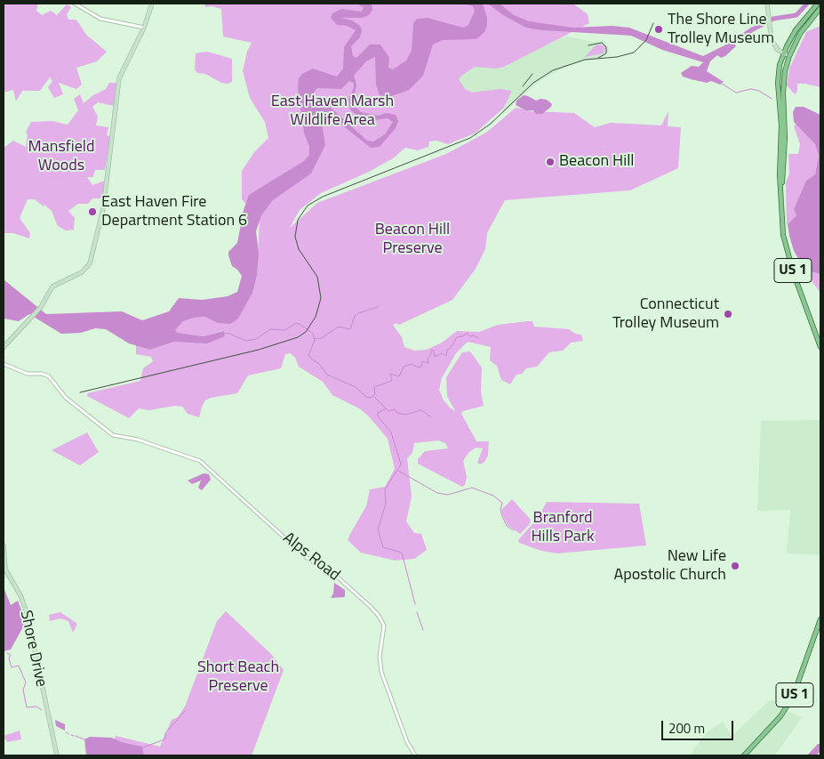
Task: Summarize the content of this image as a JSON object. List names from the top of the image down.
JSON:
{
  "streets": {
    "main road": ["US 1", "Shore Drive"],
    "street": ["Alps Road"]
  },
  "parks": [
    "East Haven Marsh Wildlife Area",
    "Mansfield Woods",
    "Beacon Hill Preserve",
    "Branford Hills Park",
    "Short Beach Preserve"
  ],
  "places": [
    "The Shore Line Trolley Museum",
    "Beacon Hill",
    "East Haven Fire Department Station 6",
    "Connecticut Trolley Museum",
    "New Life Apostolic Church"
  ],
  "scale_bar": "200 m"
}
